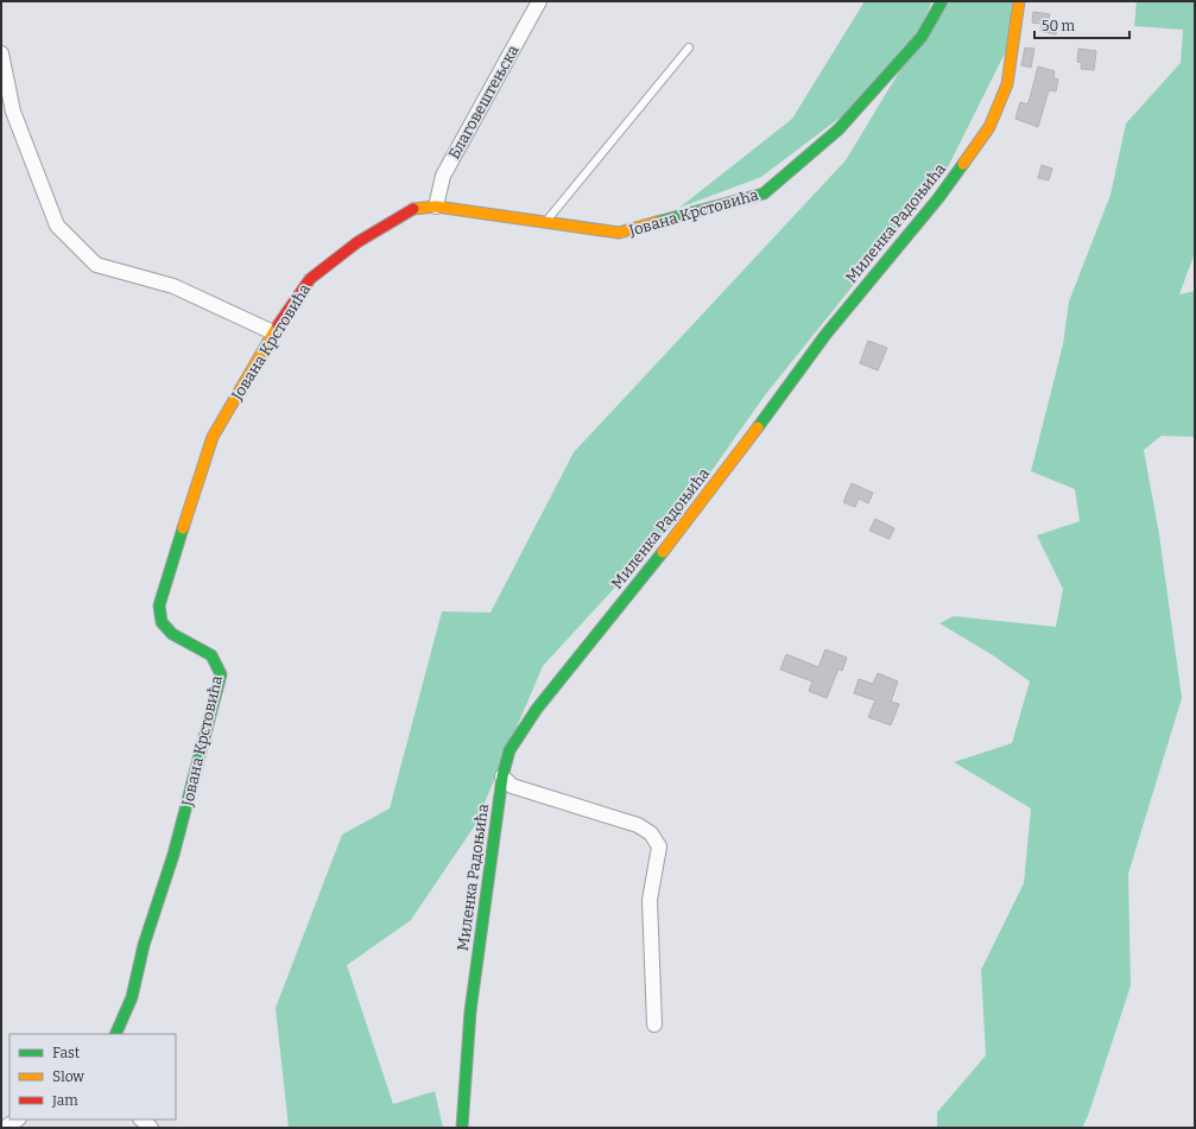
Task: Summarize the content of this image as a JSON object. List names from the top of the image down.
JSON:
{
  "streets": {
    "street": ["Благовештењска", "Јована Крстовића", "Миленка Радоњића"]
  },
  "crossings": [
    ["Благовештењска", "Јована Крстовића"]
  ],
  "legend": ["Fast", "Slow", "Jam"],
  "scale_bar": "50 m"
}
